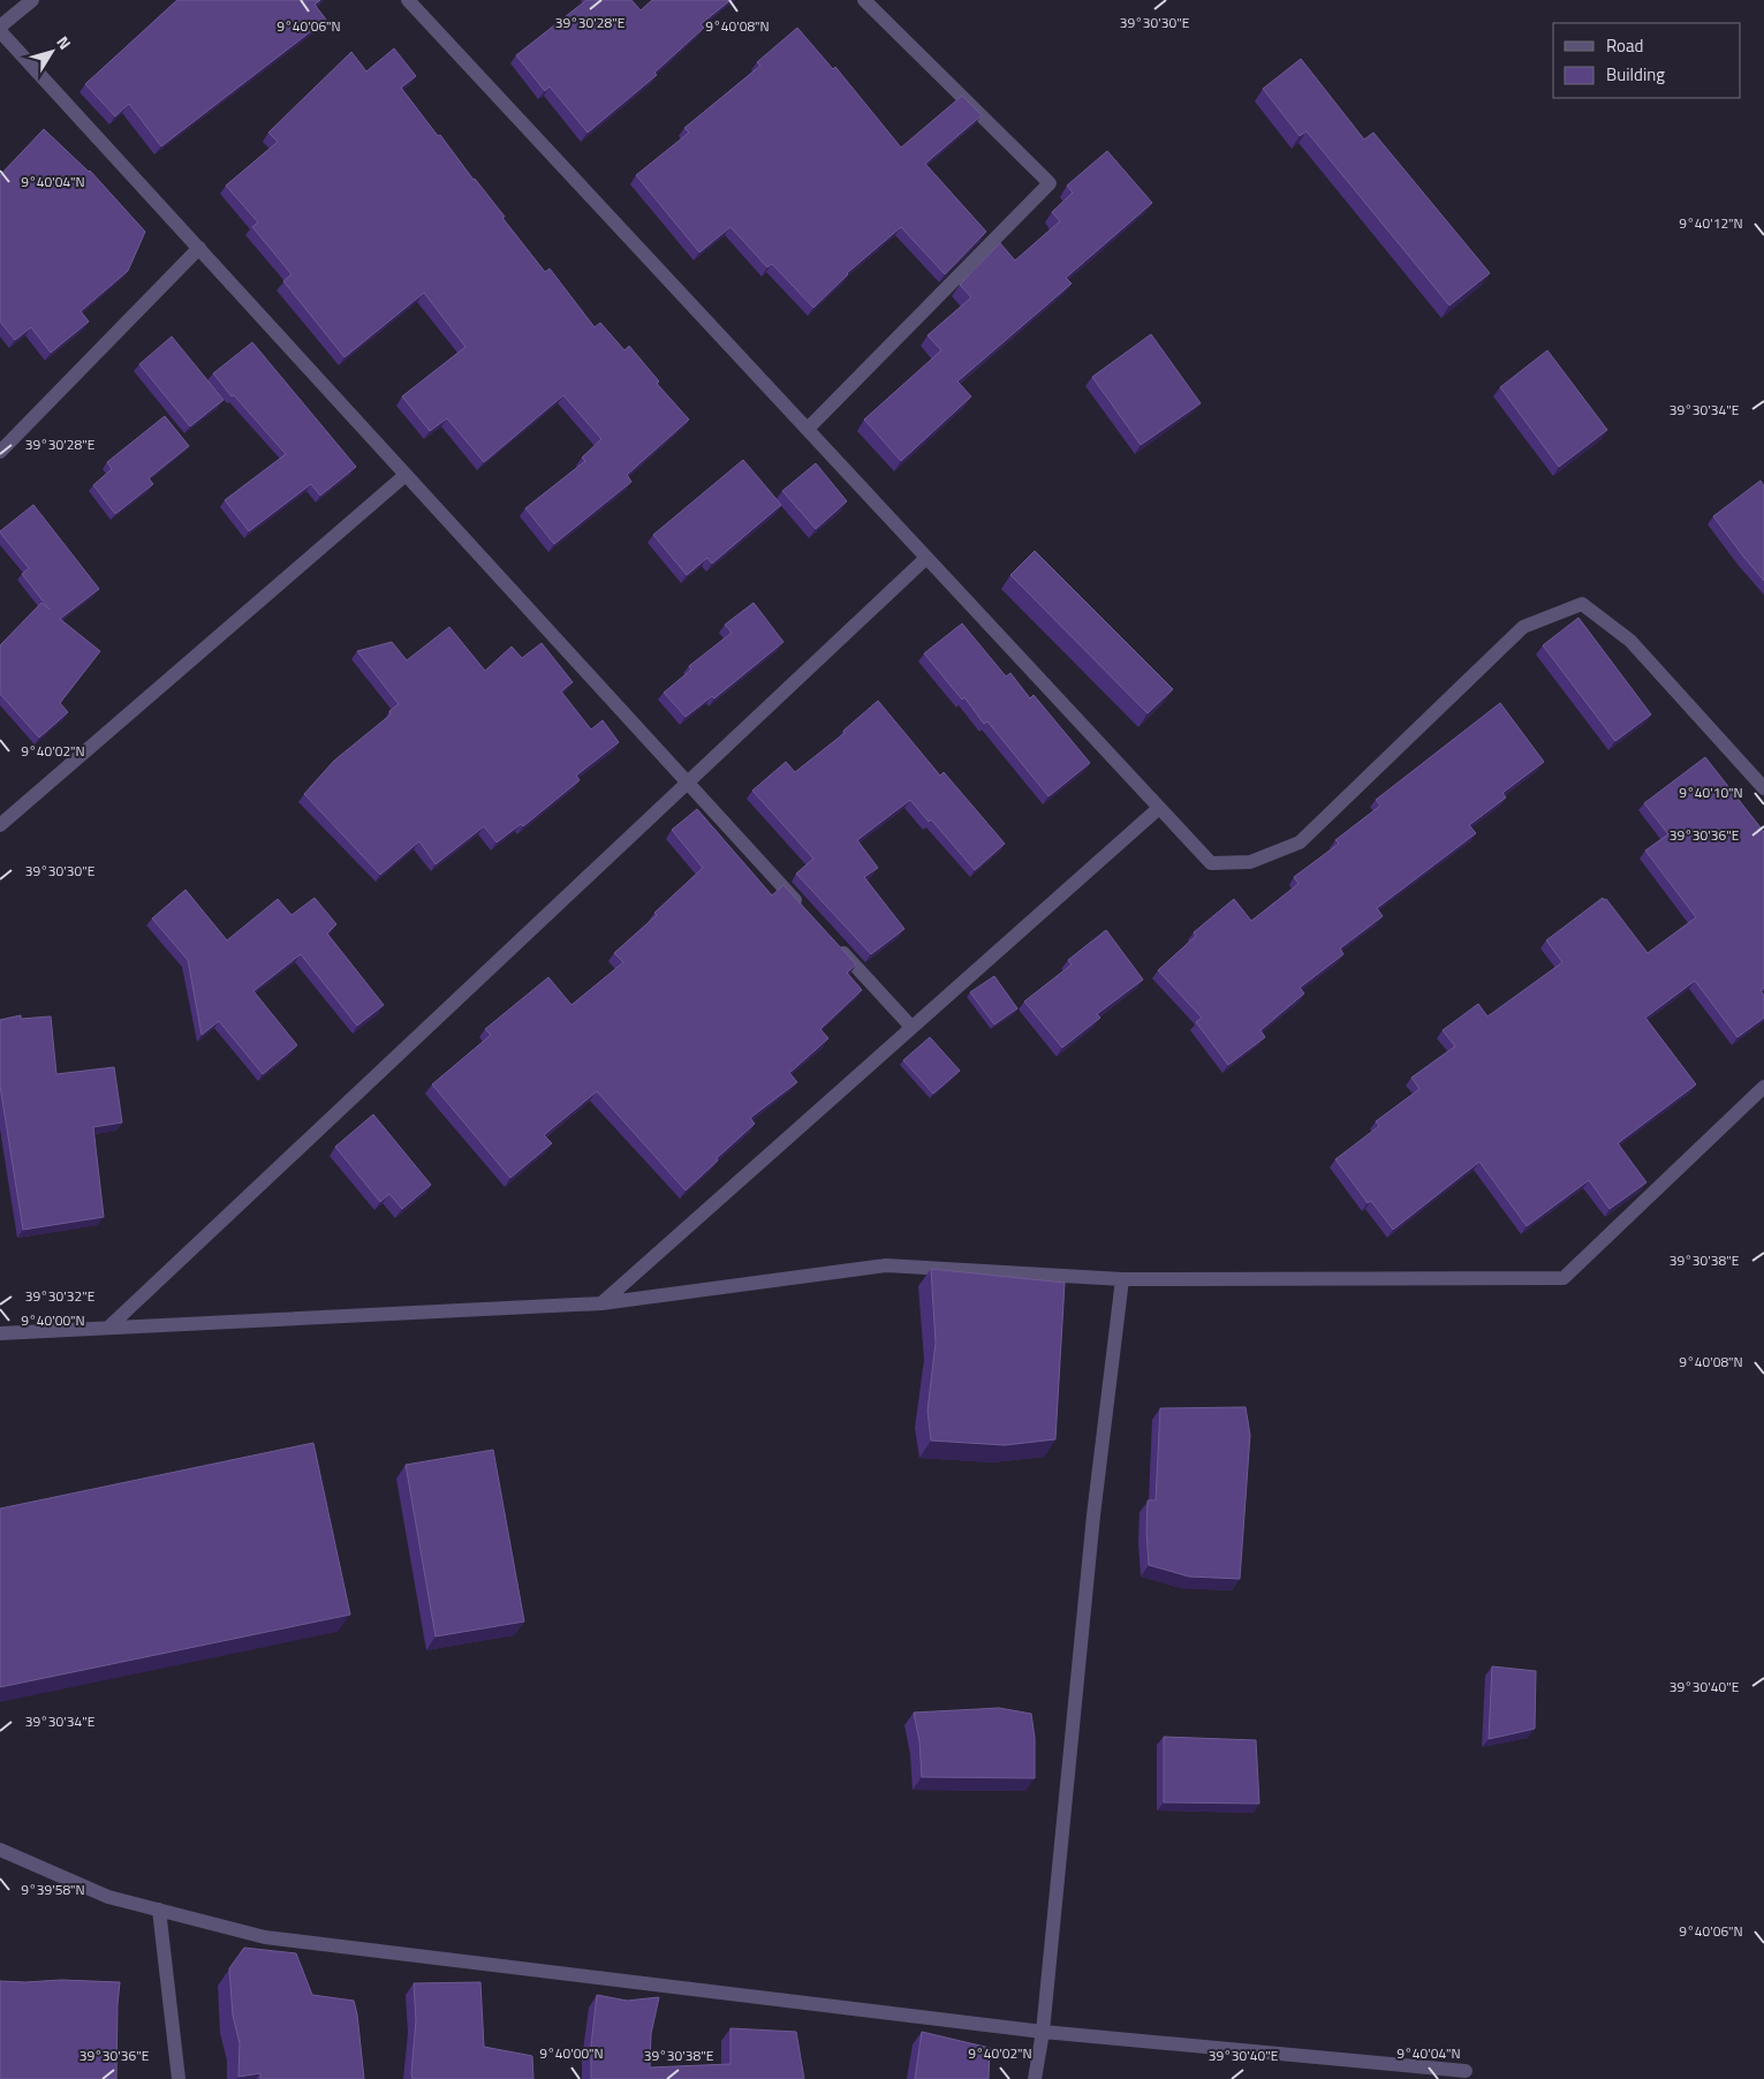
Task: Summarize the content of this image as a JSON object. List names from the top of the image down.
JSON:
{
  "legend": ["Road", "Building"],
  "north": "top right",
  "coordinates": [
    "39°30'28\"E",
    "39°30'30\"E",
    "9°40'06\"N",
    "9°40'08\"N",
    "9°40'04\"N",
    "9°40'12\"N",
    "39°30'34\"E",
    "9°40'02\"N",
    "9°40'10\"N",
    "39°30'36\"E",
    "39°30'38\"E",
    "39°30'32\"E",
    "9°40'00\"N",
    "39°30'40\"E",
    "9°39'58\"N"
  ]
}
